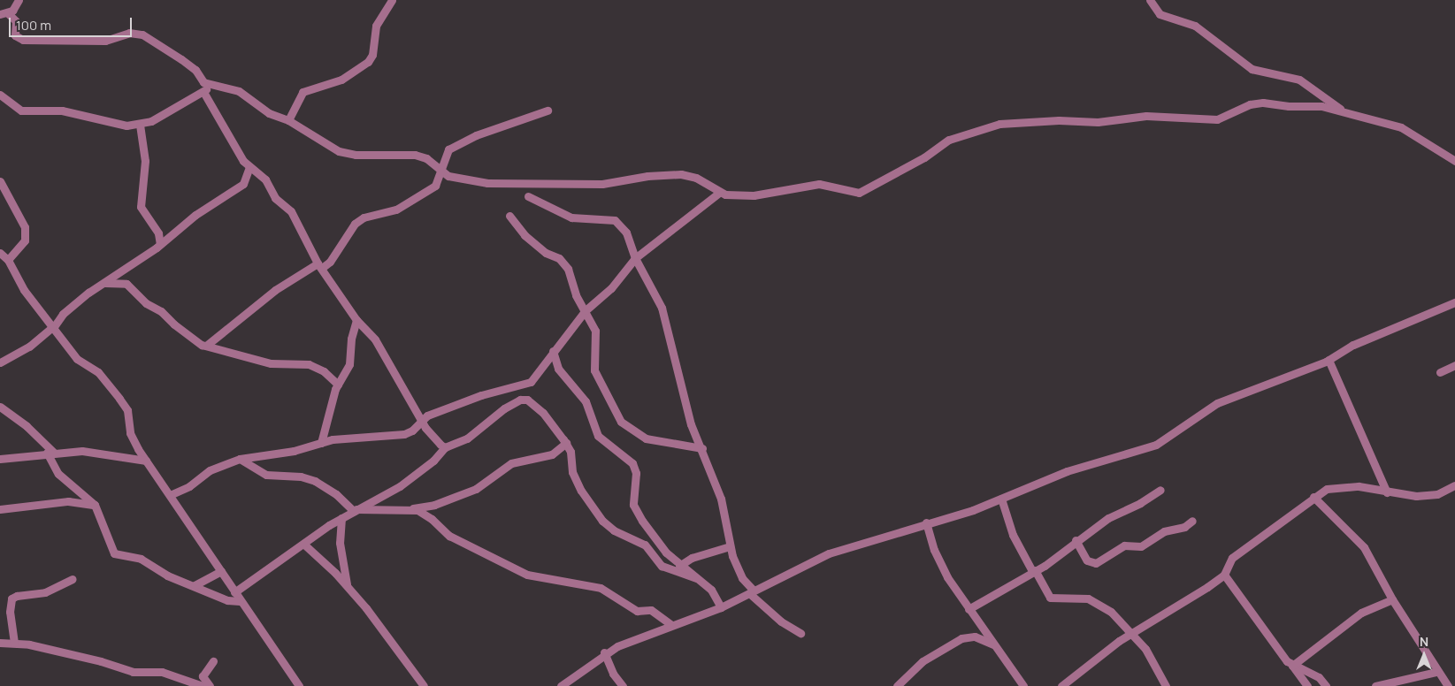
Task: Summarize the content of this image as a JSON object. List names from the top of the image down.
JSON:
{
  "scale_bar": "100 m",
  "north": "top"
}
